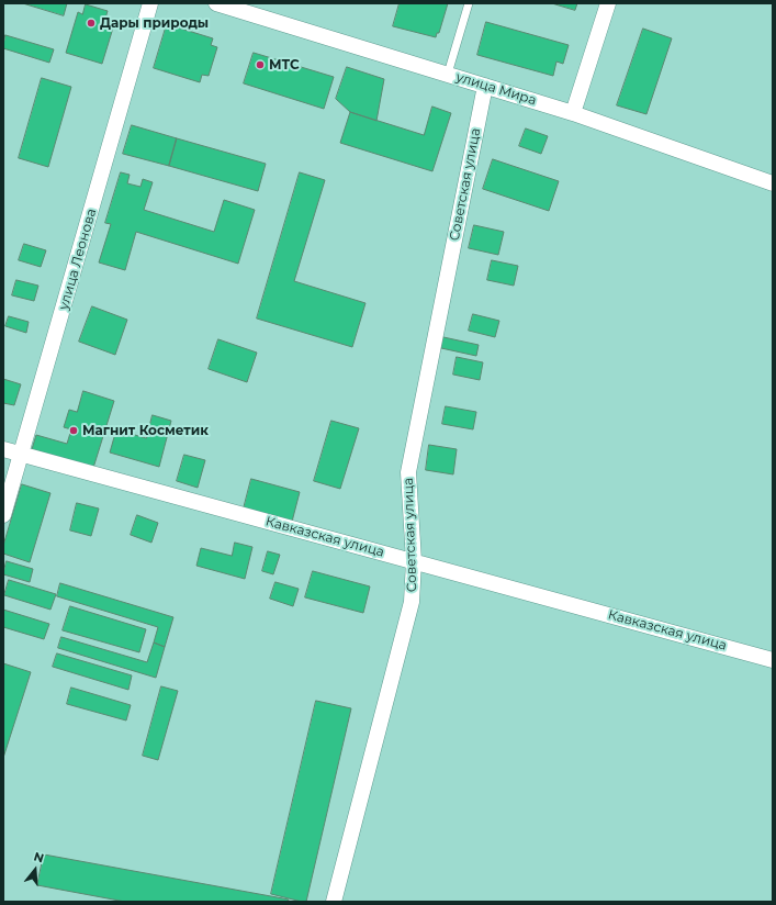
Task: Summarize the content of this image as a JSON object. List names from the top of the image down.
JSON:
{
  "streets": {
    "street": [
      "улица Мира",
      "Советская улица",
      "улица Леонова",
      "Кавказская улица"
    ]
  },
  "crossings": [
    ["улица Мира", "Советская улица"],
    ["Советская улица", "Кавказская улица"],
    ["улица Леонова", "Кавказская улица"]
  ],
  "places": ["Дары природы", "МТС", "Магнит Косметик"],
  "north": "top"
}
